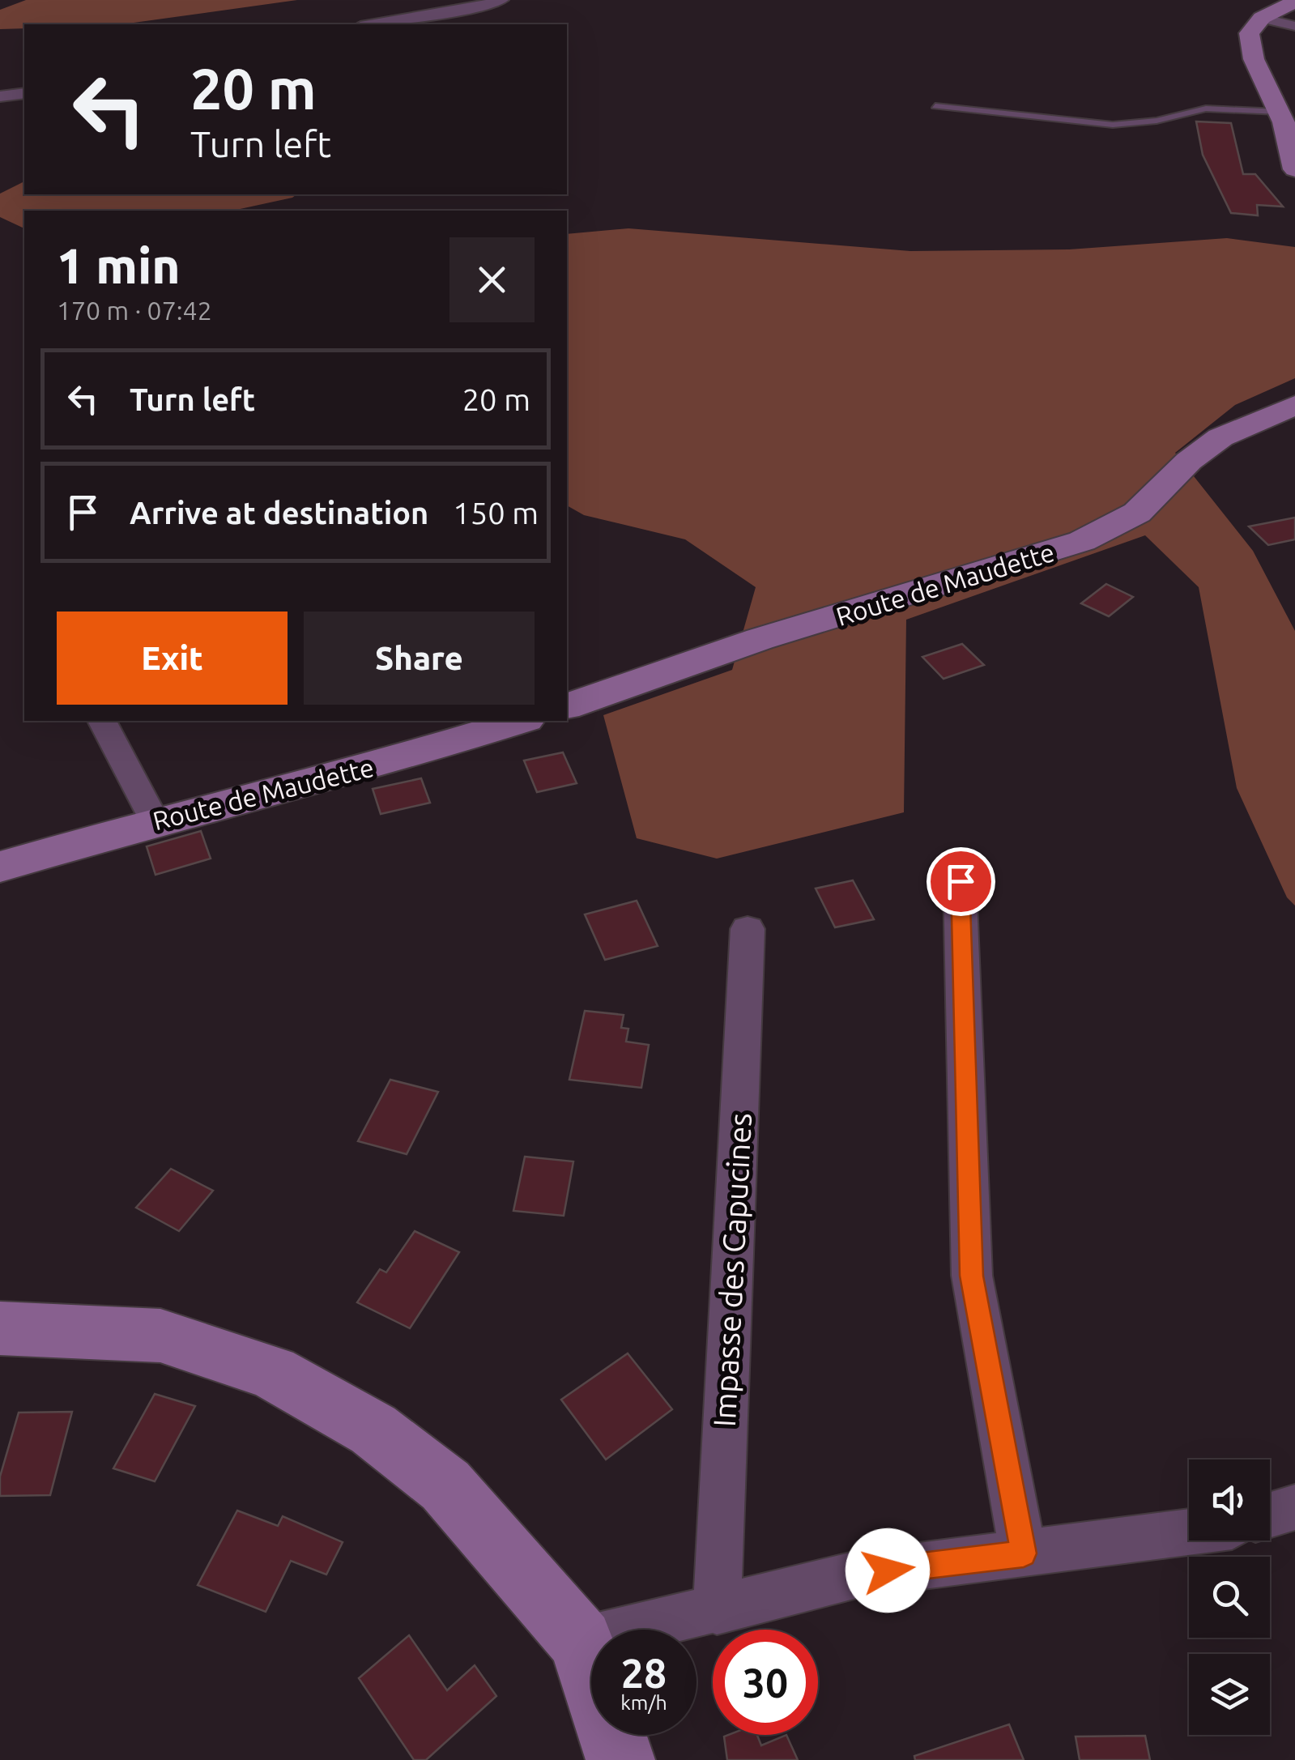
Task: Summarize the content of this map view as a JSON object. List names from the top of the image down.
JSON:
{
  "streets": {
    "street": ["Route de Maudette", "Impasse des Capucines"]
  },
  "page": {
    "turn": ["20 m", "Turn left"],
    "heading": ["1 min", "170 m · 07:42"],
    "list": [
      {
        "name": "Turn left",
        "value": "20 m"
      },
      {
        "name": "Arrive at destination",
        "value": "150 m"
      }
    ],
    "buttons": ["Exit", "Share"],
    "speed": "28 km/h",
    "limit": "30"
  }
}
